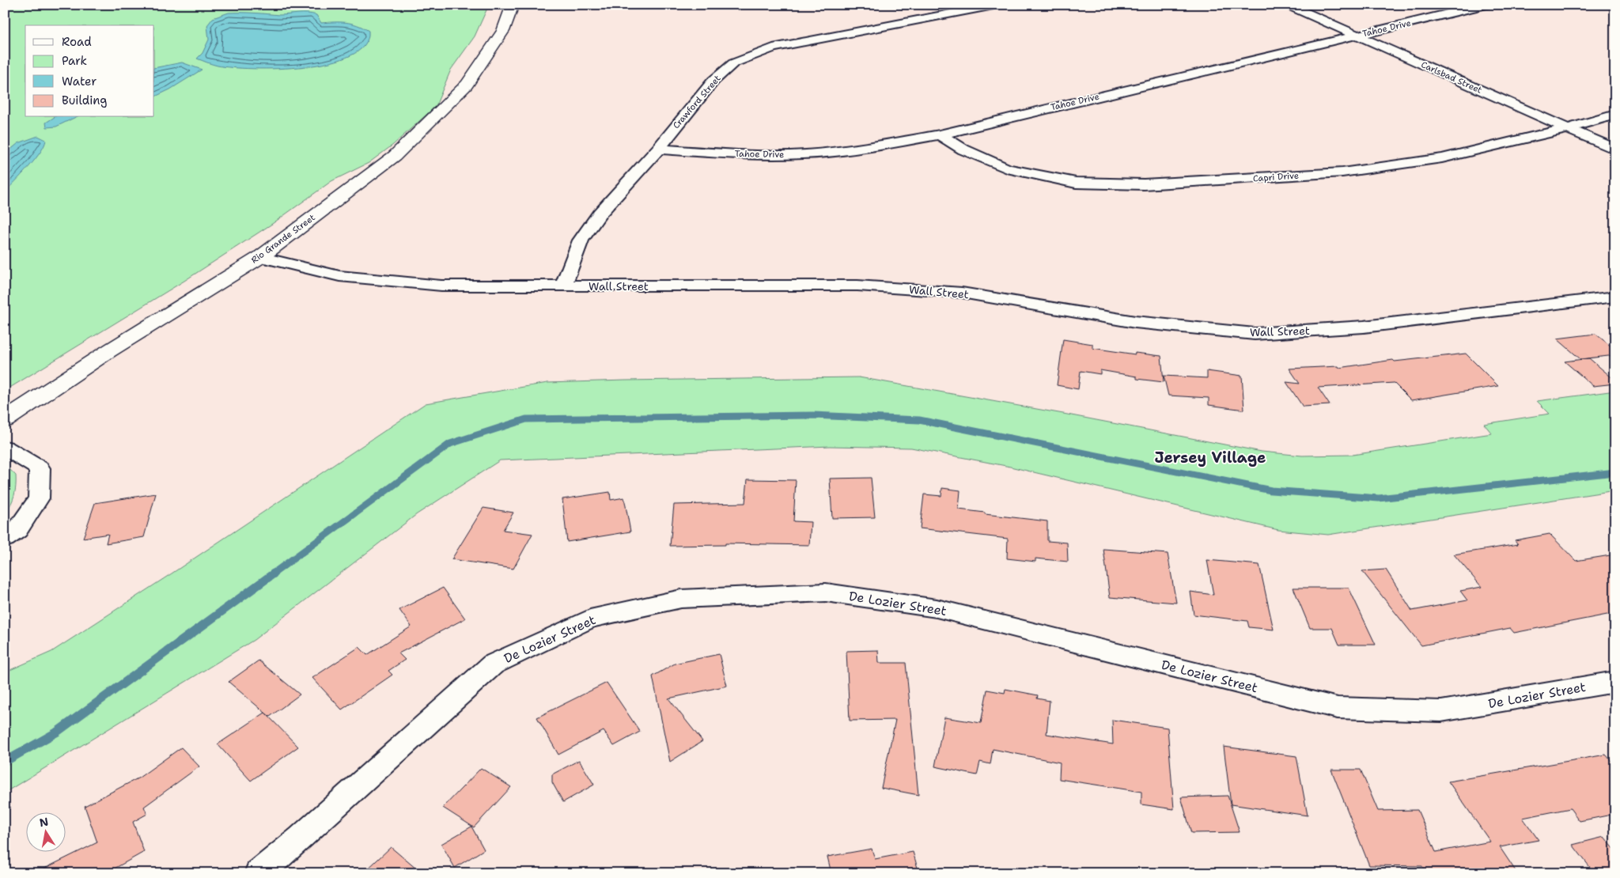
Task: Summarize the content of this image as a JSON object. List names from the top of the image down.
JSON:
{
  "streets": {
    "street": [
      "Tahoe Drive",
      "Carlsbad Street",
      "Crawford Street",
      "Capri Drive",
      "Rio Grande Street",
      "Wall Street",
      "De Lozier Street"
    ]
  },
  "crossings": [
    ["Tahoe Drive", "Carlsbad Street"],
    ["Tahoe Drive", "Crawford Street"],
    ["Tahoe Drive", "Capri Drive"],
    ["Carlsbad Street", "Capri Drive"],
    ["Crawford Street", "Wall Street"],
    ["Rio Grande Street", "Wall Street"]
  ],
  "districts": ["Jersey Village"],
  "legend": [
    "Road",
    "Park",
    "Water",
    "Building"
  ],
  "north": "top"
}
